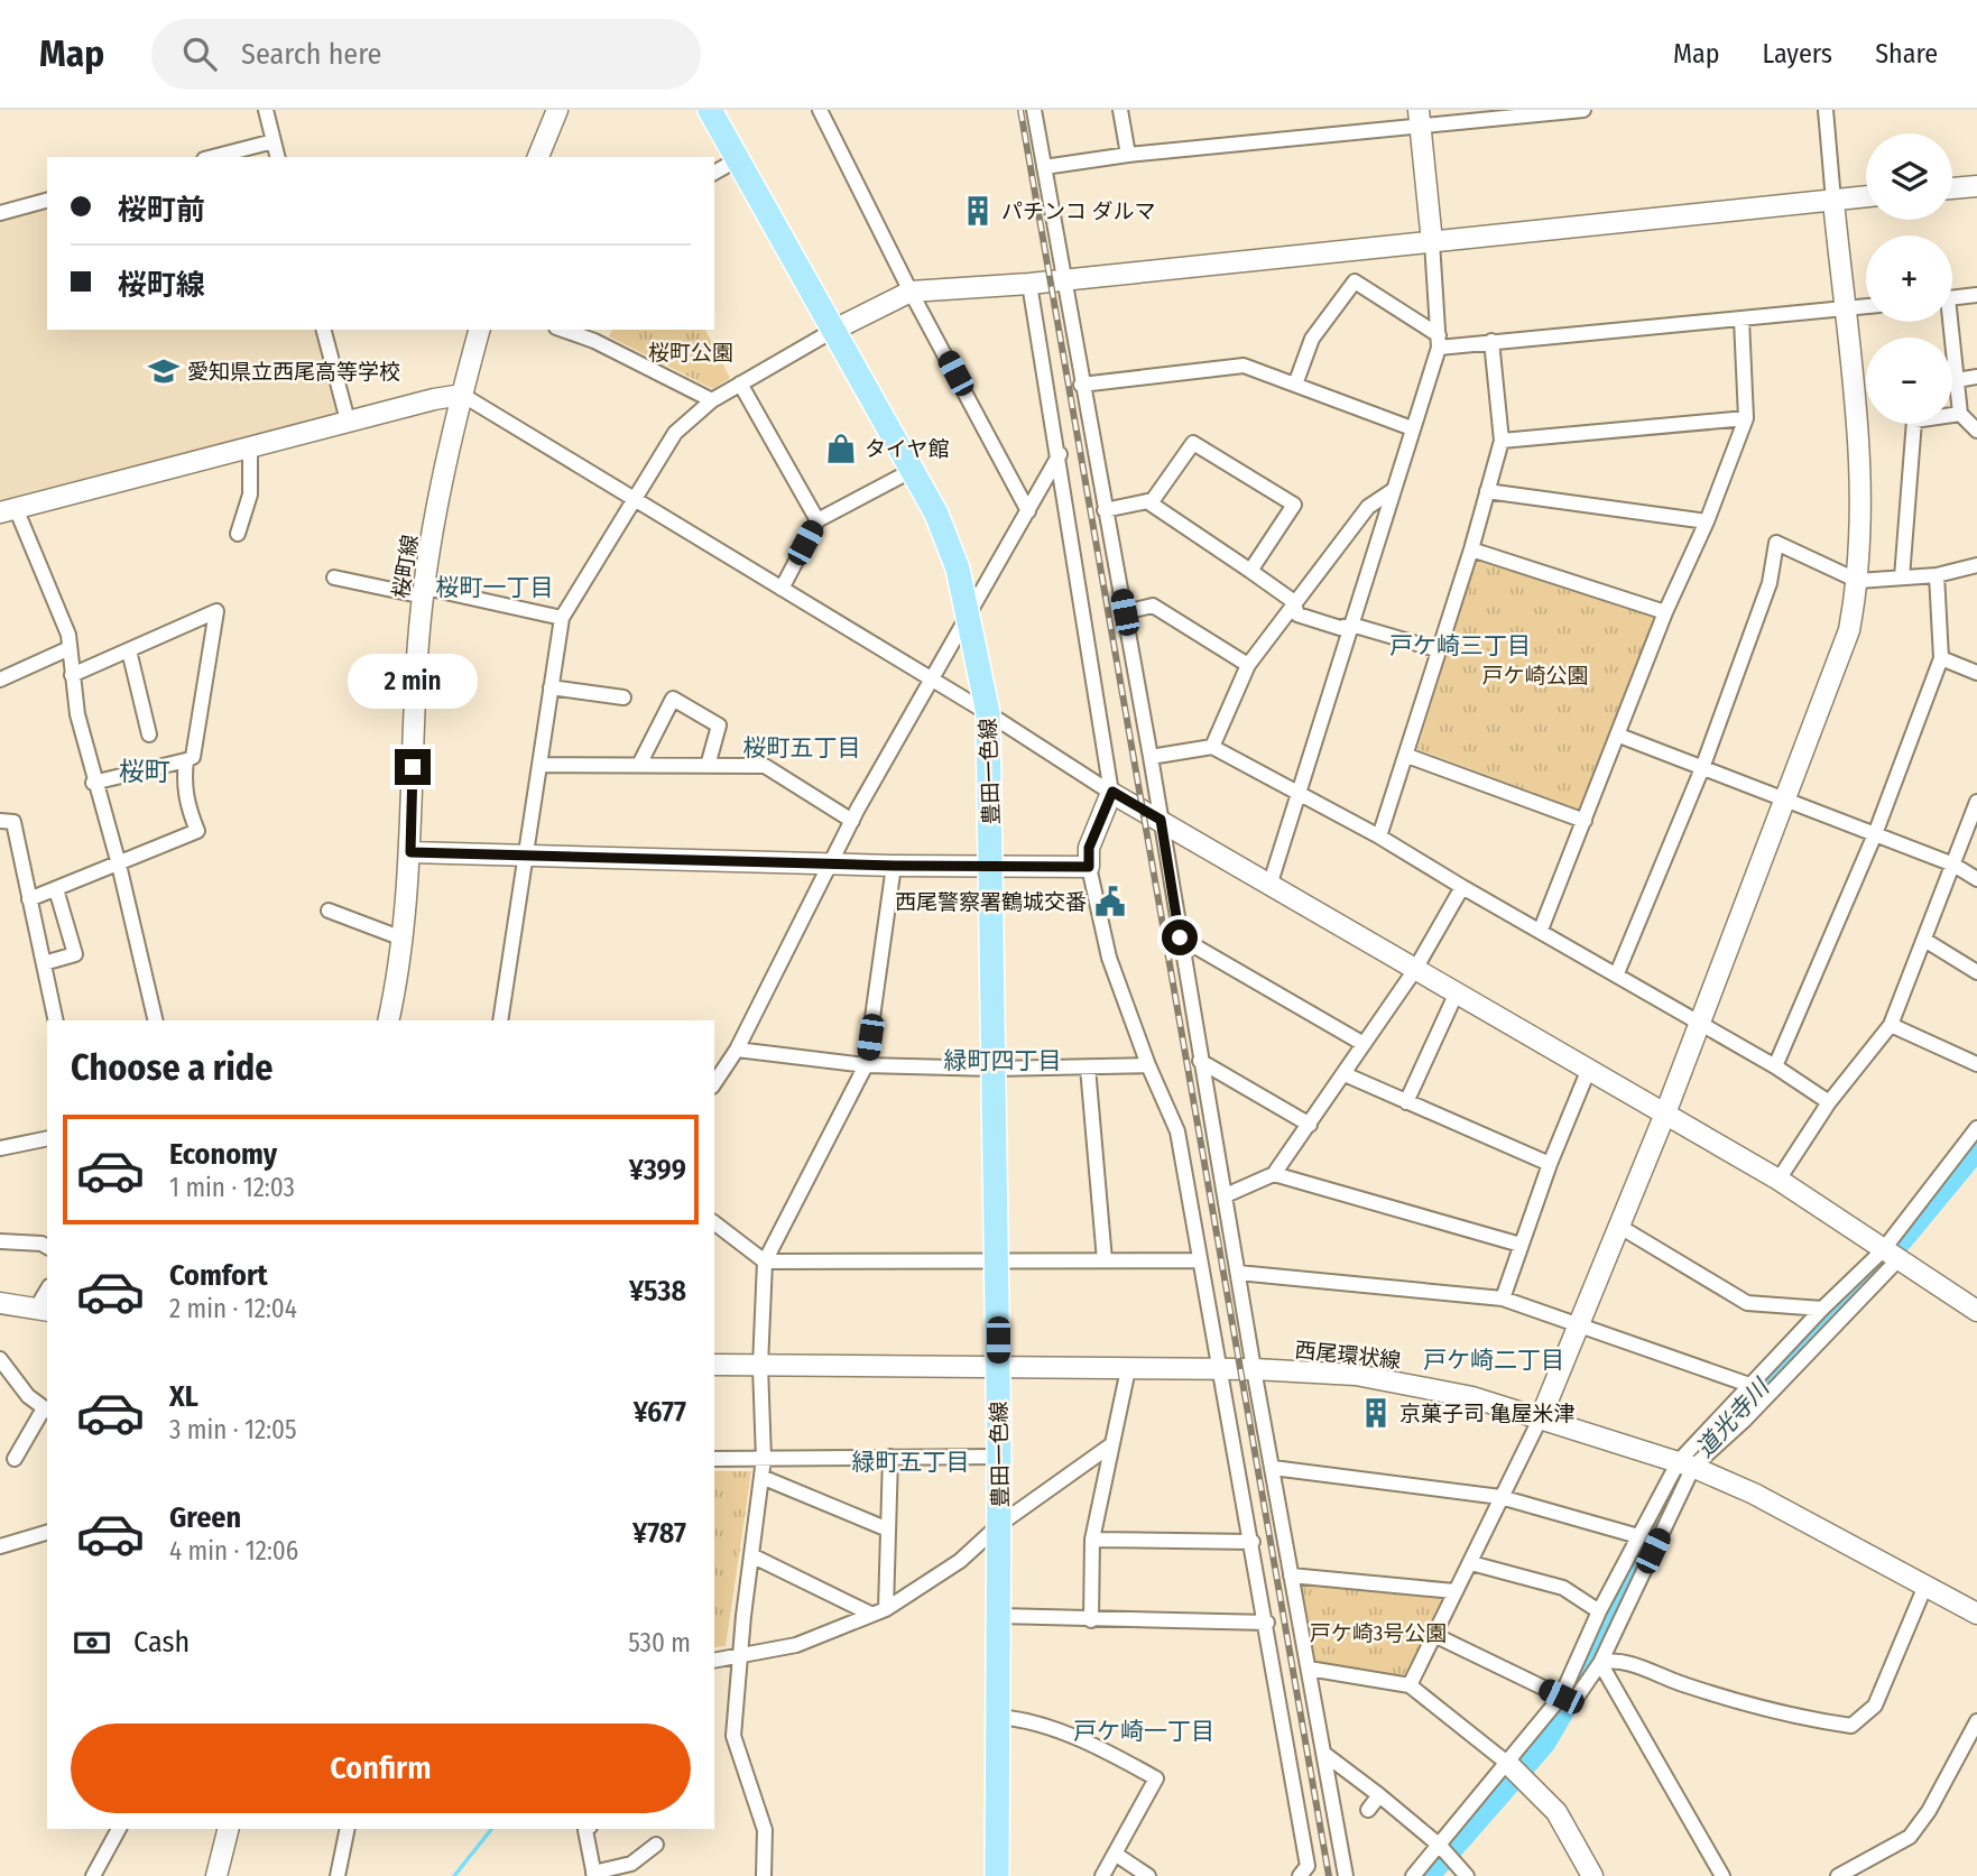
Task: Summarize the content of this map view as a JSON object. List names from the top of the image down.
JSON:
{
  "streets": {
    "main road": ["豊田一色線"],
    "street": ["桜町線", "西尾環状線"]
  },
  "crossings": [
    ["豊田一色線", "西尾環状線"]
  ],
  "districts": [
    "桜町一丁目",
    "戸ケ崎三丁目",
    "桜町五丁目",
    "桜町",
    "緑町四丁目",
    "戸ケ崎二丁目",
    "緑町五丁目",
    "戸ケ崎一丁目"
  ],
  "water": ["道光寺川"],
  "parks": ["桜町公園", "戸ケ崎公園", "戸ケ崎3号公園"],
  "places": {
    "building": ["パチンコ ダルマ", "京菓子司 亀屋米津"],
    "school or university": ["愛知県立西尾高等学校"],
    "shop": ["タイヤ館"],
    "public building": ["西尾警察署鶴城交番"]
  },
  "page": {
    "header": "Map",
    "search": "Search here",
    "nav": ["Map", "Layers", "Share"],
    "map_buttons": ["+", "−"],
    "banner": ["桜町前", "桜町線"],
    "bubble": "2 min",
    "heading": "Choose a ride",
    "list": [
      {
        "name": "Economy",
        "note": "1 min · 12:03",
        "value": "¥399"
      },
      {
        "name": "Comfort",
        "note": "2 min · 12:04",
        "value": "¥538"
      },
      {
        "name": "XL",
        "note": "3 min · 12:05",
        "value": "¥677"
      },
      {
        "name": "Green",
        "note": "4 min · 12:06",
        "value": "¥787"
      }
    ],
    "pay": ["Cash", "530 m"],
    "buttons": "Confirm"
  }
}
